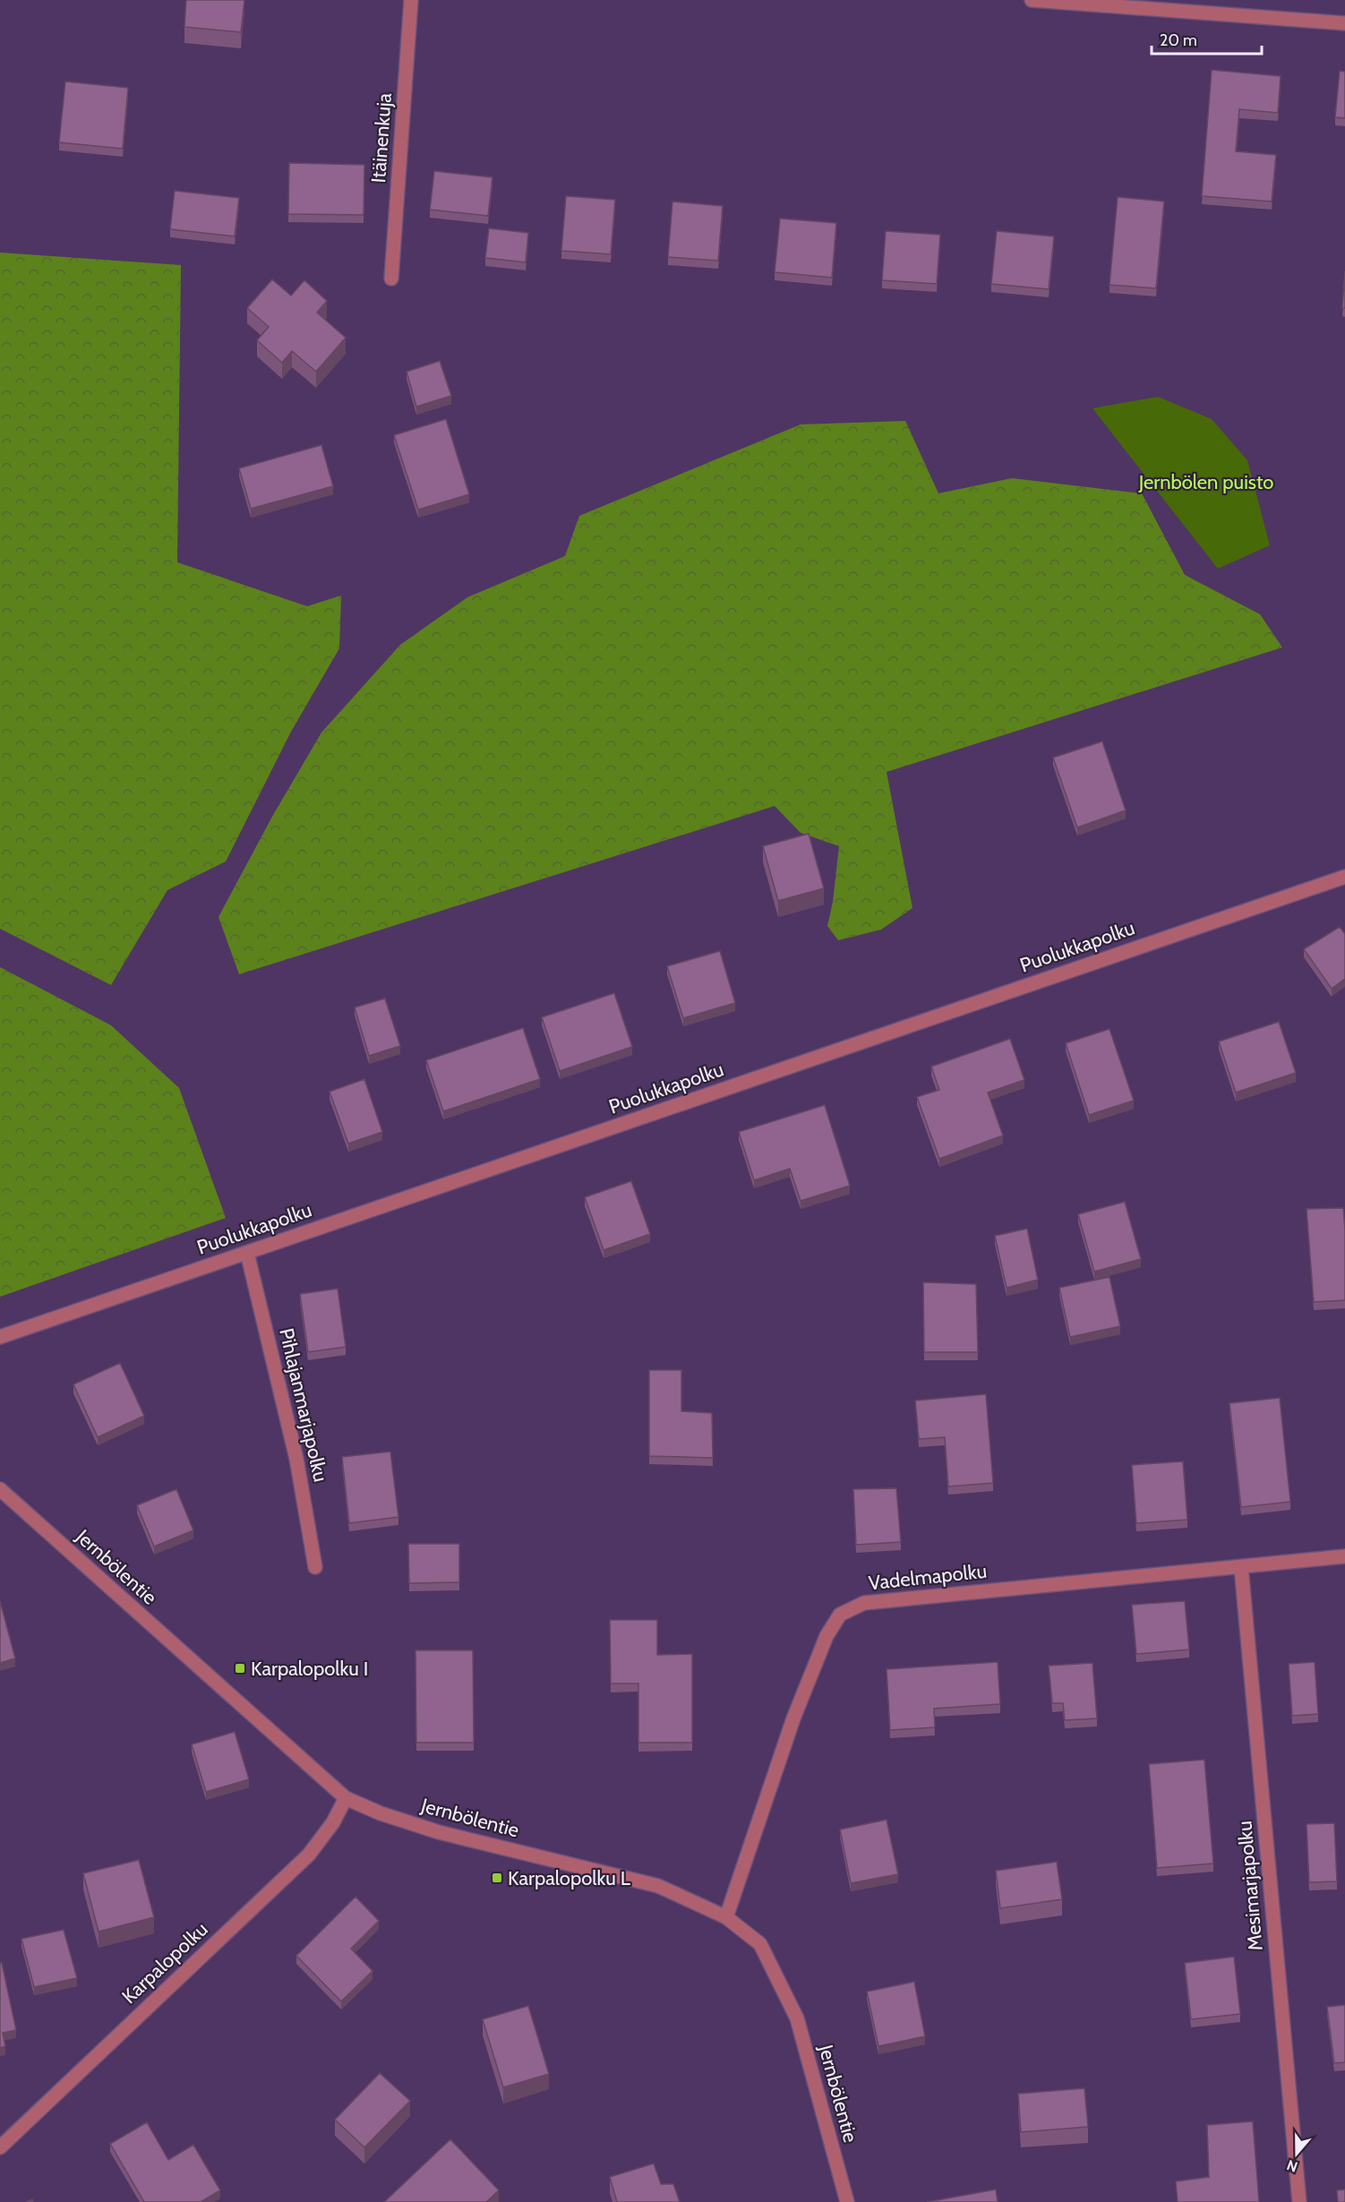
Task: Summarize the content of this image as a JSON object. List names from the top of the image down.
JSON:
{
  "streets": {
    "street": [
      "Itäinenkuja",
      "Puolukkapolku",
      "Pihlajanmarjapolku",
      "Jernbölentie",
      "Vadelmapolku",
      "Mesimarjapolku",
      "Karpalopolku"
    ]
  },
  "crossings": [
    ["Puolukkapolku", "Pihlajanmarjapolku"],
    ["Jernbölentie", "Vadelmapolku"],
    ["Jernbölentie", "Karpalopolku"],
    ["Vadelmapolku", "Mesimarjapolku"]
  ],
  "parks": ["Jernbölen puisto"],
  "places": {
    "transit": ["Karpalopolku I", "Karpalopolku L"]
  },
  "scale_bar": "20 m",
  "north": "bottom"
}
